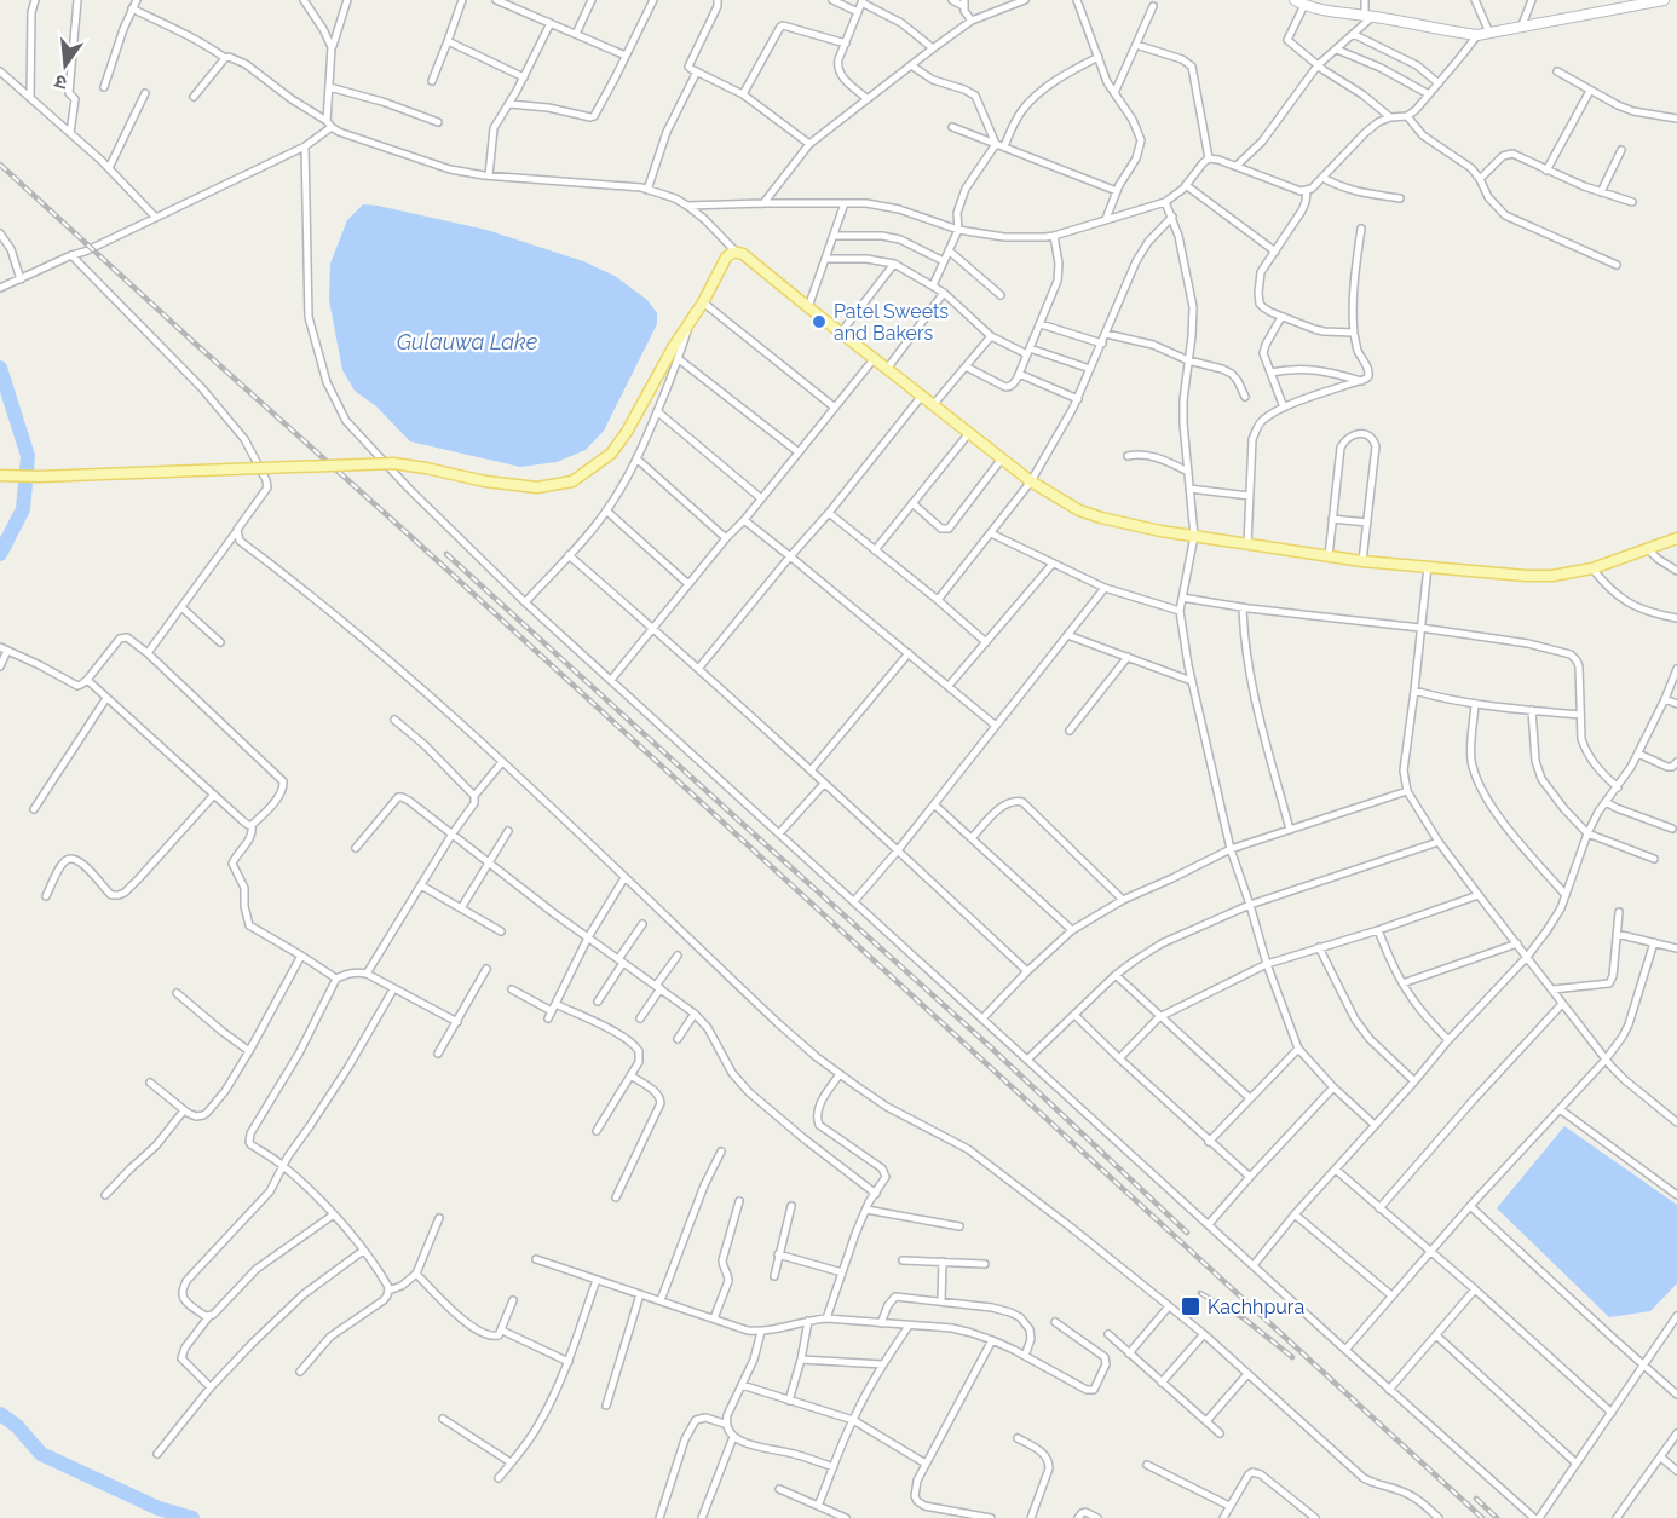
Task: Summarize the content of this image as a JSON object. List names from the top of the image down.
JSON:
{
  "water": ["Gulauwa Lake"],
  "places": {
    "other": ["Patel Sweets and Bakers"],
    "transit": ["Kachhpura"]
  },
  "north": "bottom"
}
